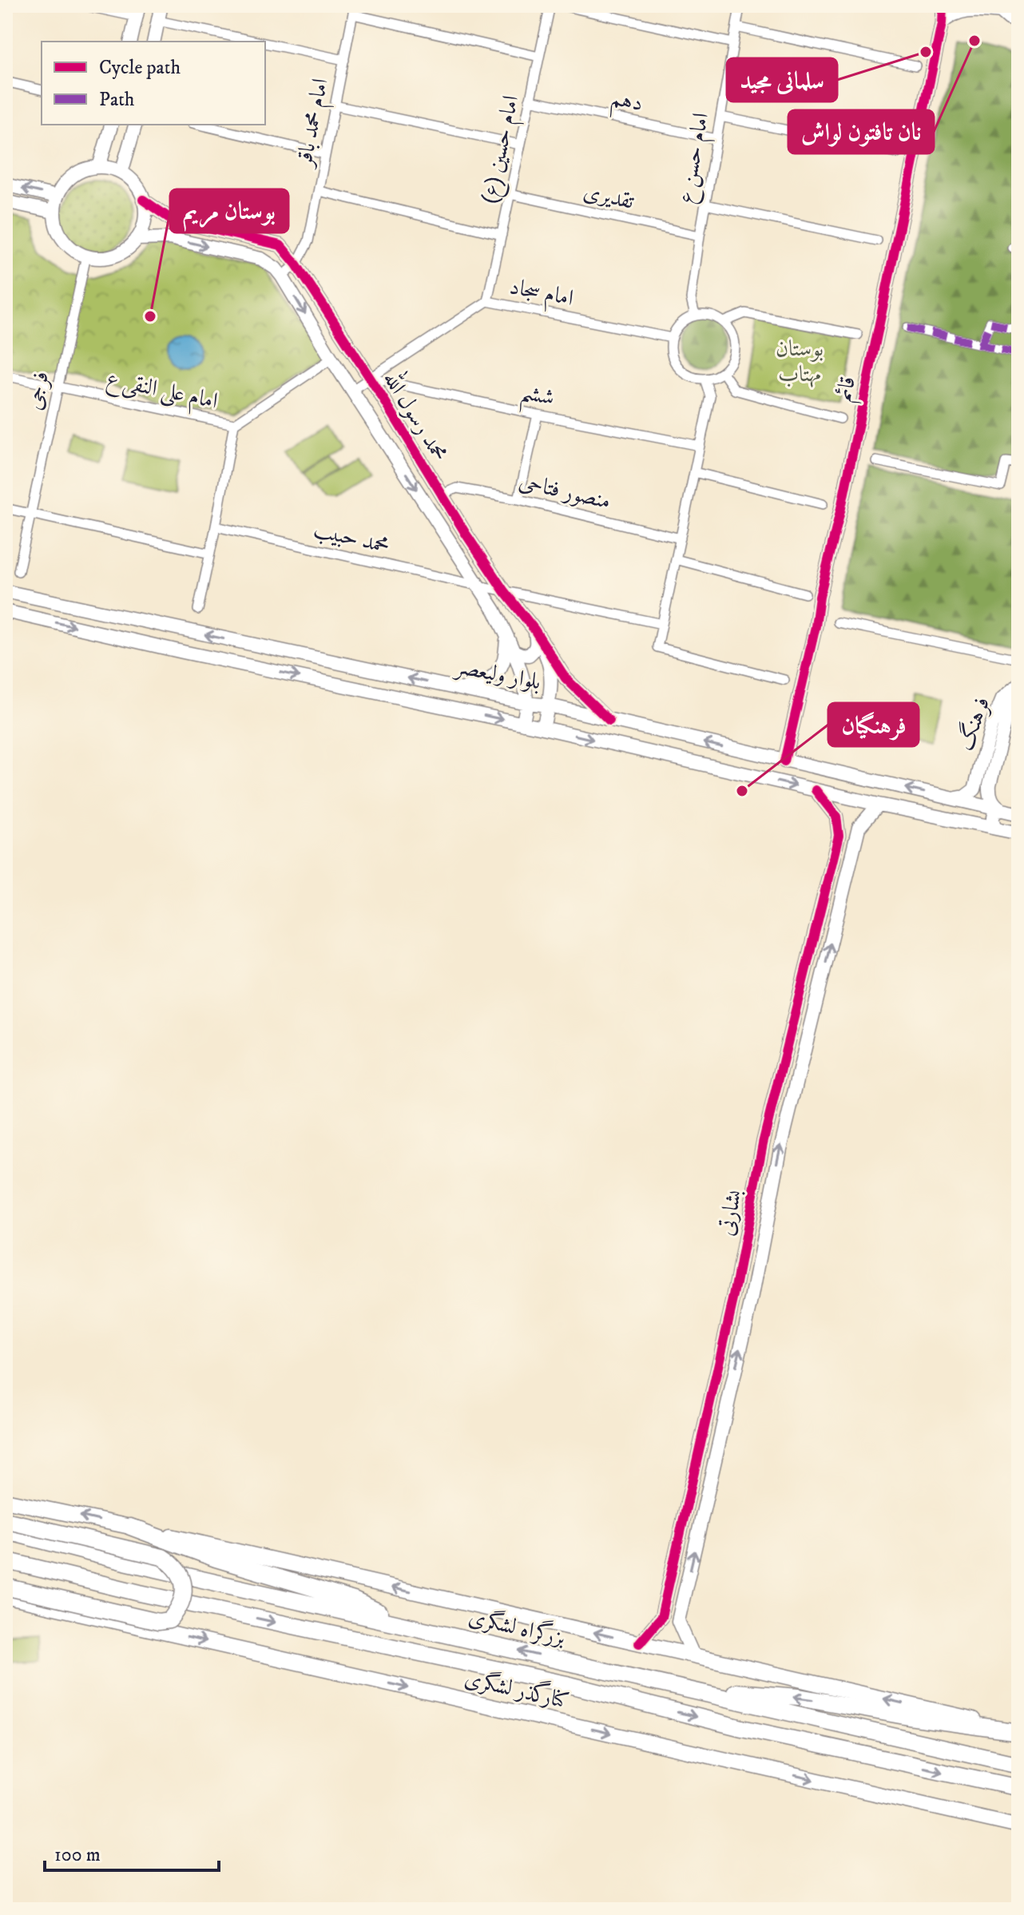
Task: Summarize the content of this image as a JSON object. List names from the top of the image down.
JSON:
{
  "streets": {
    "highway": ["بزرگراه لشگری"],
    "main road": ["کنارگذر لشگری"],
    "street": [
      "دهم",
      "امام محمد باقر",
      "امام حسین (ع)",
      "امام حسن ع",
      "تقدیری",
      "امام سجاد",
      "قائم",
      "امام علی النقی ع",
      "فرجی",
      "ششم",
      "محمد رسول الله",
      "منصور فتاحی",
      "محمد حبیب",
      "بلوار ولیعصر",
      "فرهنگ",
      "بشارتی"
    ]
  },
  "crossings": [
    ["دهم", "امام حسین (ع)"],
    ["دهم", "امام حسن ع"],
    ["امام محمد باقر", "محمد رسول الله"],
    ["امام حسین (ع)", "تقدیری"],
    ["امام حسین (ع)", "امام سجاد"],
    ["امام حسن ع", "تقدیری"],
    ["امام حسن ع", "امام سجاد"],
    ["امام سجاد", "ششم"],
    ["امام سجاد", "محمد رسول الله"],
    ["قائم", "بلوار ولیعصر"],
    ["امام علی النقی ع", "فرجی"],
    ["امام علی النقی ع", "محمد رسول الله"],
    ["فرجی", "محمد رسول الله"],
    ["ششم", "محمد رسول الله"],
    ["محمد رسول الله", "منصور فتاحی"],
    ["محمد رسول الله", "محمد حبیب"],
    ["محمد رسول الله", "بلوار ولیعصر"],
    ["بلوار ولیعصر", "بشارتی"]
  ],
  "parks": ["بوستان مهتاب"],
  "places": [
    "نان تافتون لواش",
    "سلمانی مجید",
    "بوستان مریم",
    "فرهنگیان"
  ],
  "legend": ["Cycle path", "Path"],
  "scale_bar": "100 m"
}
